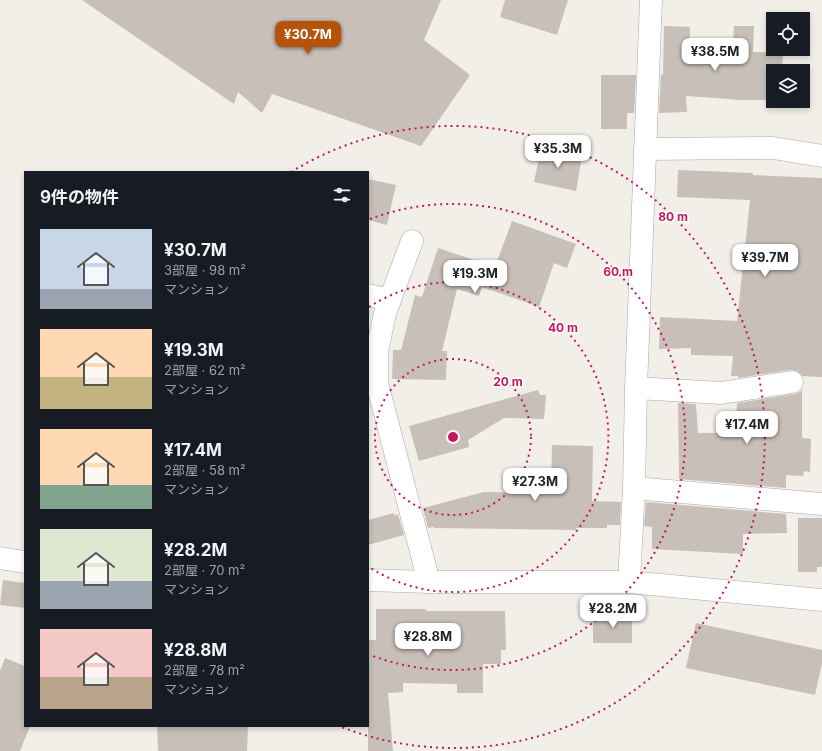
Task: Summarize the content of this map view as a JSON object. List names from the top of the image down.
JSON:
{
  "page": {
    "price": [
      "¥30.7M",
      "¥38.5M",
      "¥35.3M",
      "¥39.7M",
      "¥19.3M",
      "¥17.4M",
      "¥27.3M",
      "¥28.2M",
      "¥28.8M"
    ],
    "heading": "9件の物件",
    "list": [
      {
        "name": "¥30.7M",
        "note": "3部屋 · 98 m² · マンション"
      },
      {
        "name": "¥19.3M",
        "note": "2部屋 · 62 m² · マンション"
      },
      {
        "name": "¥17.4M",
        "note": "2部屋 · 58 m² · マンション"
      },
      {
        "name": "¥28.2M",
        "note": "2部屋 · 70 m² · マンション"
      },
      {
        "name": "¥28.8M",
        "note": "2部屋 · 78 m² · マンション"
      }
    ]
  },
  "rings": [
    "80 m",
    "60 m",
    "40 m",
    "20 m"
  ]
}
